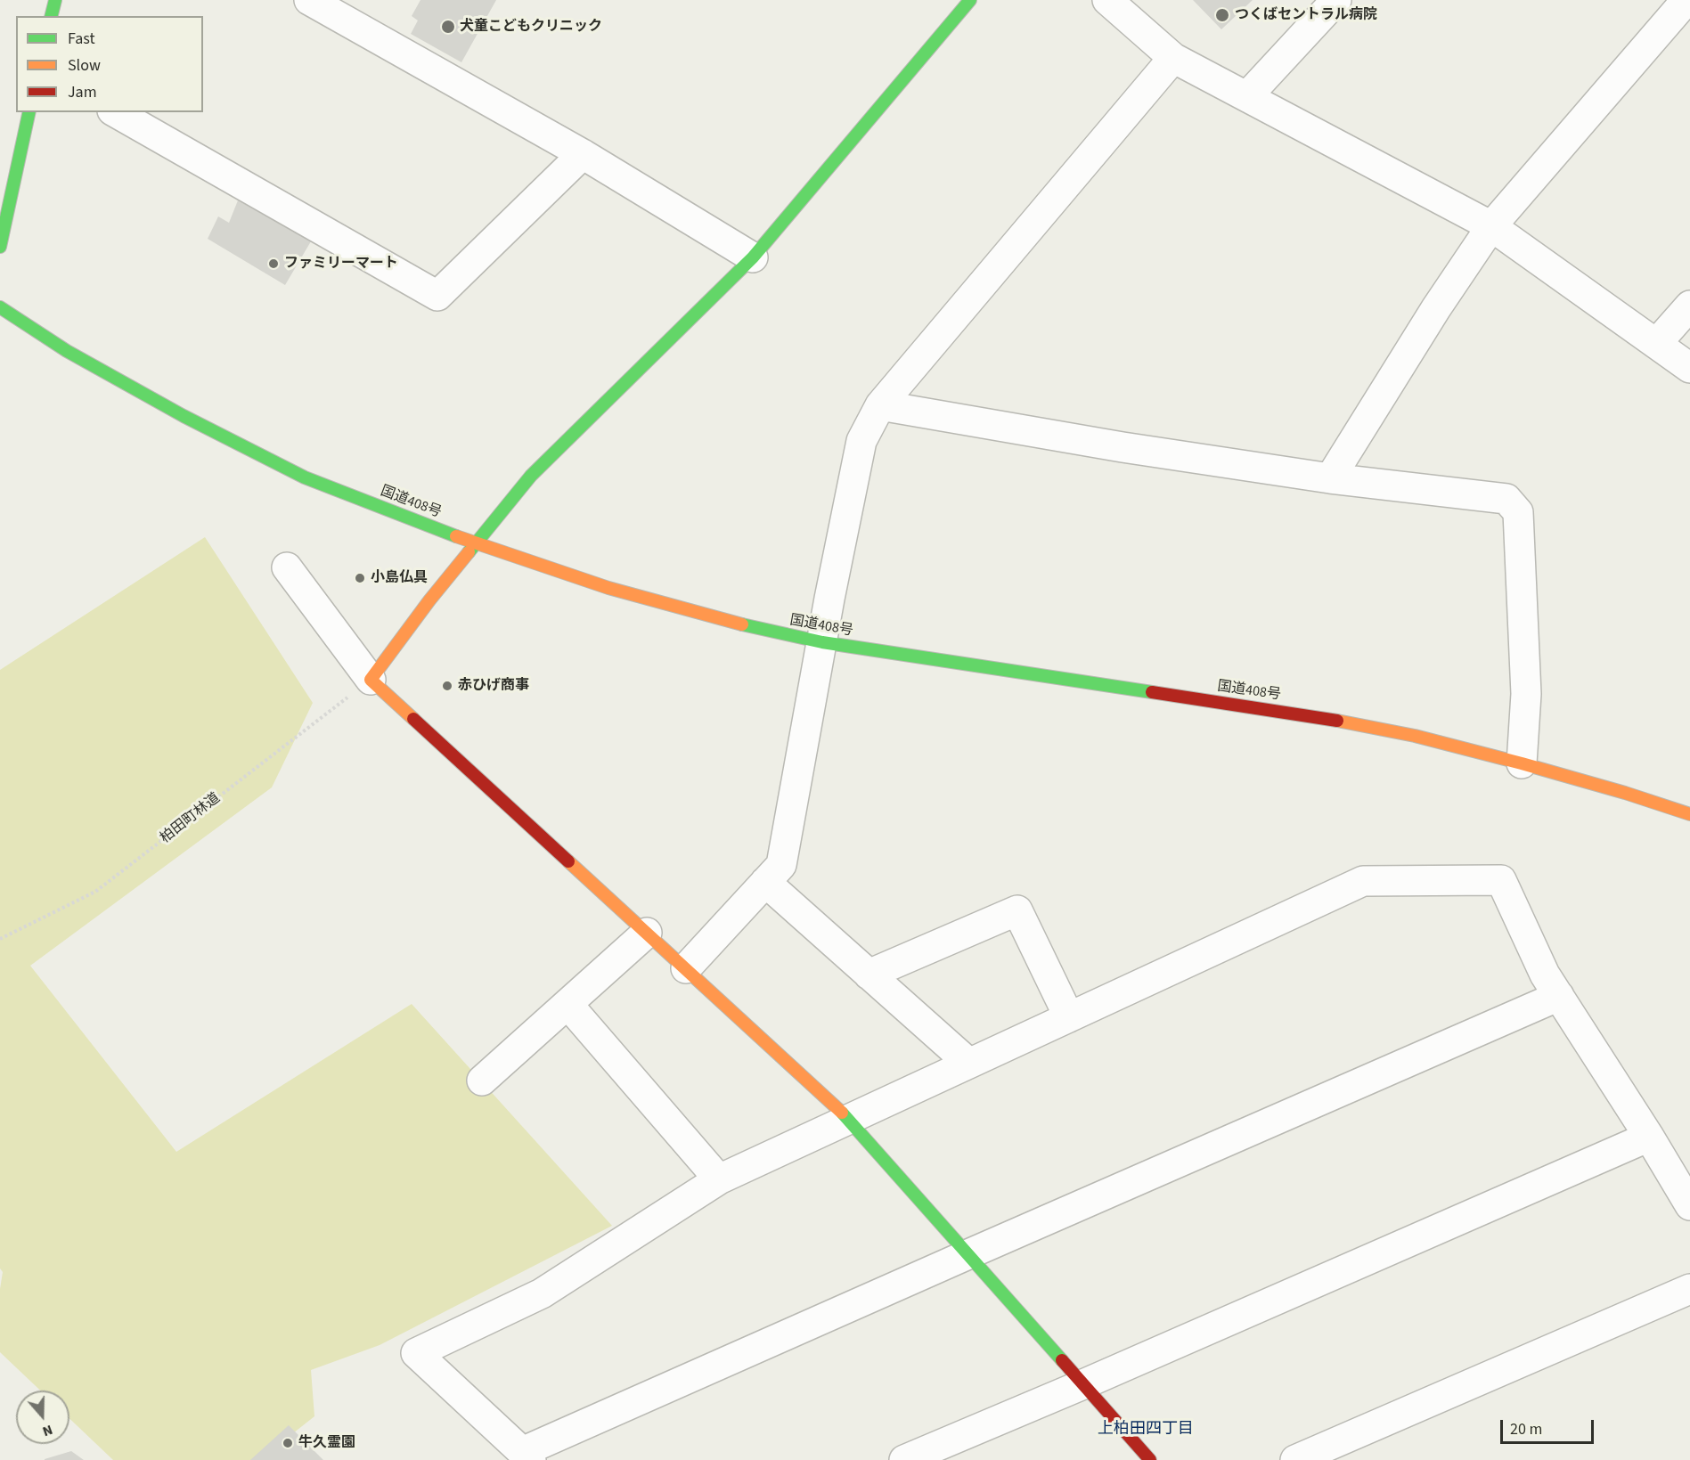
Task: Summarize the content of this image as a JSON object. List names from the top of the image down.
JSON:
{
  "streets": {
    "main road": ["国道408号"],
    "path": ["柏田町林道"]
  },
  "districts": ["上柏田四丁目"],
  "places": [
    "つくばセントラル病院",
    "犬童こどもクリニック",
    "ファミリーマート",
    "小島仏具",
    "赤ひげ商事",
    "牛久霊園"
  ],
  "legend": ["Fast", "Slow", "Jam"],
  "scale_bar": "20 m",
  "north": "bottom"
}
